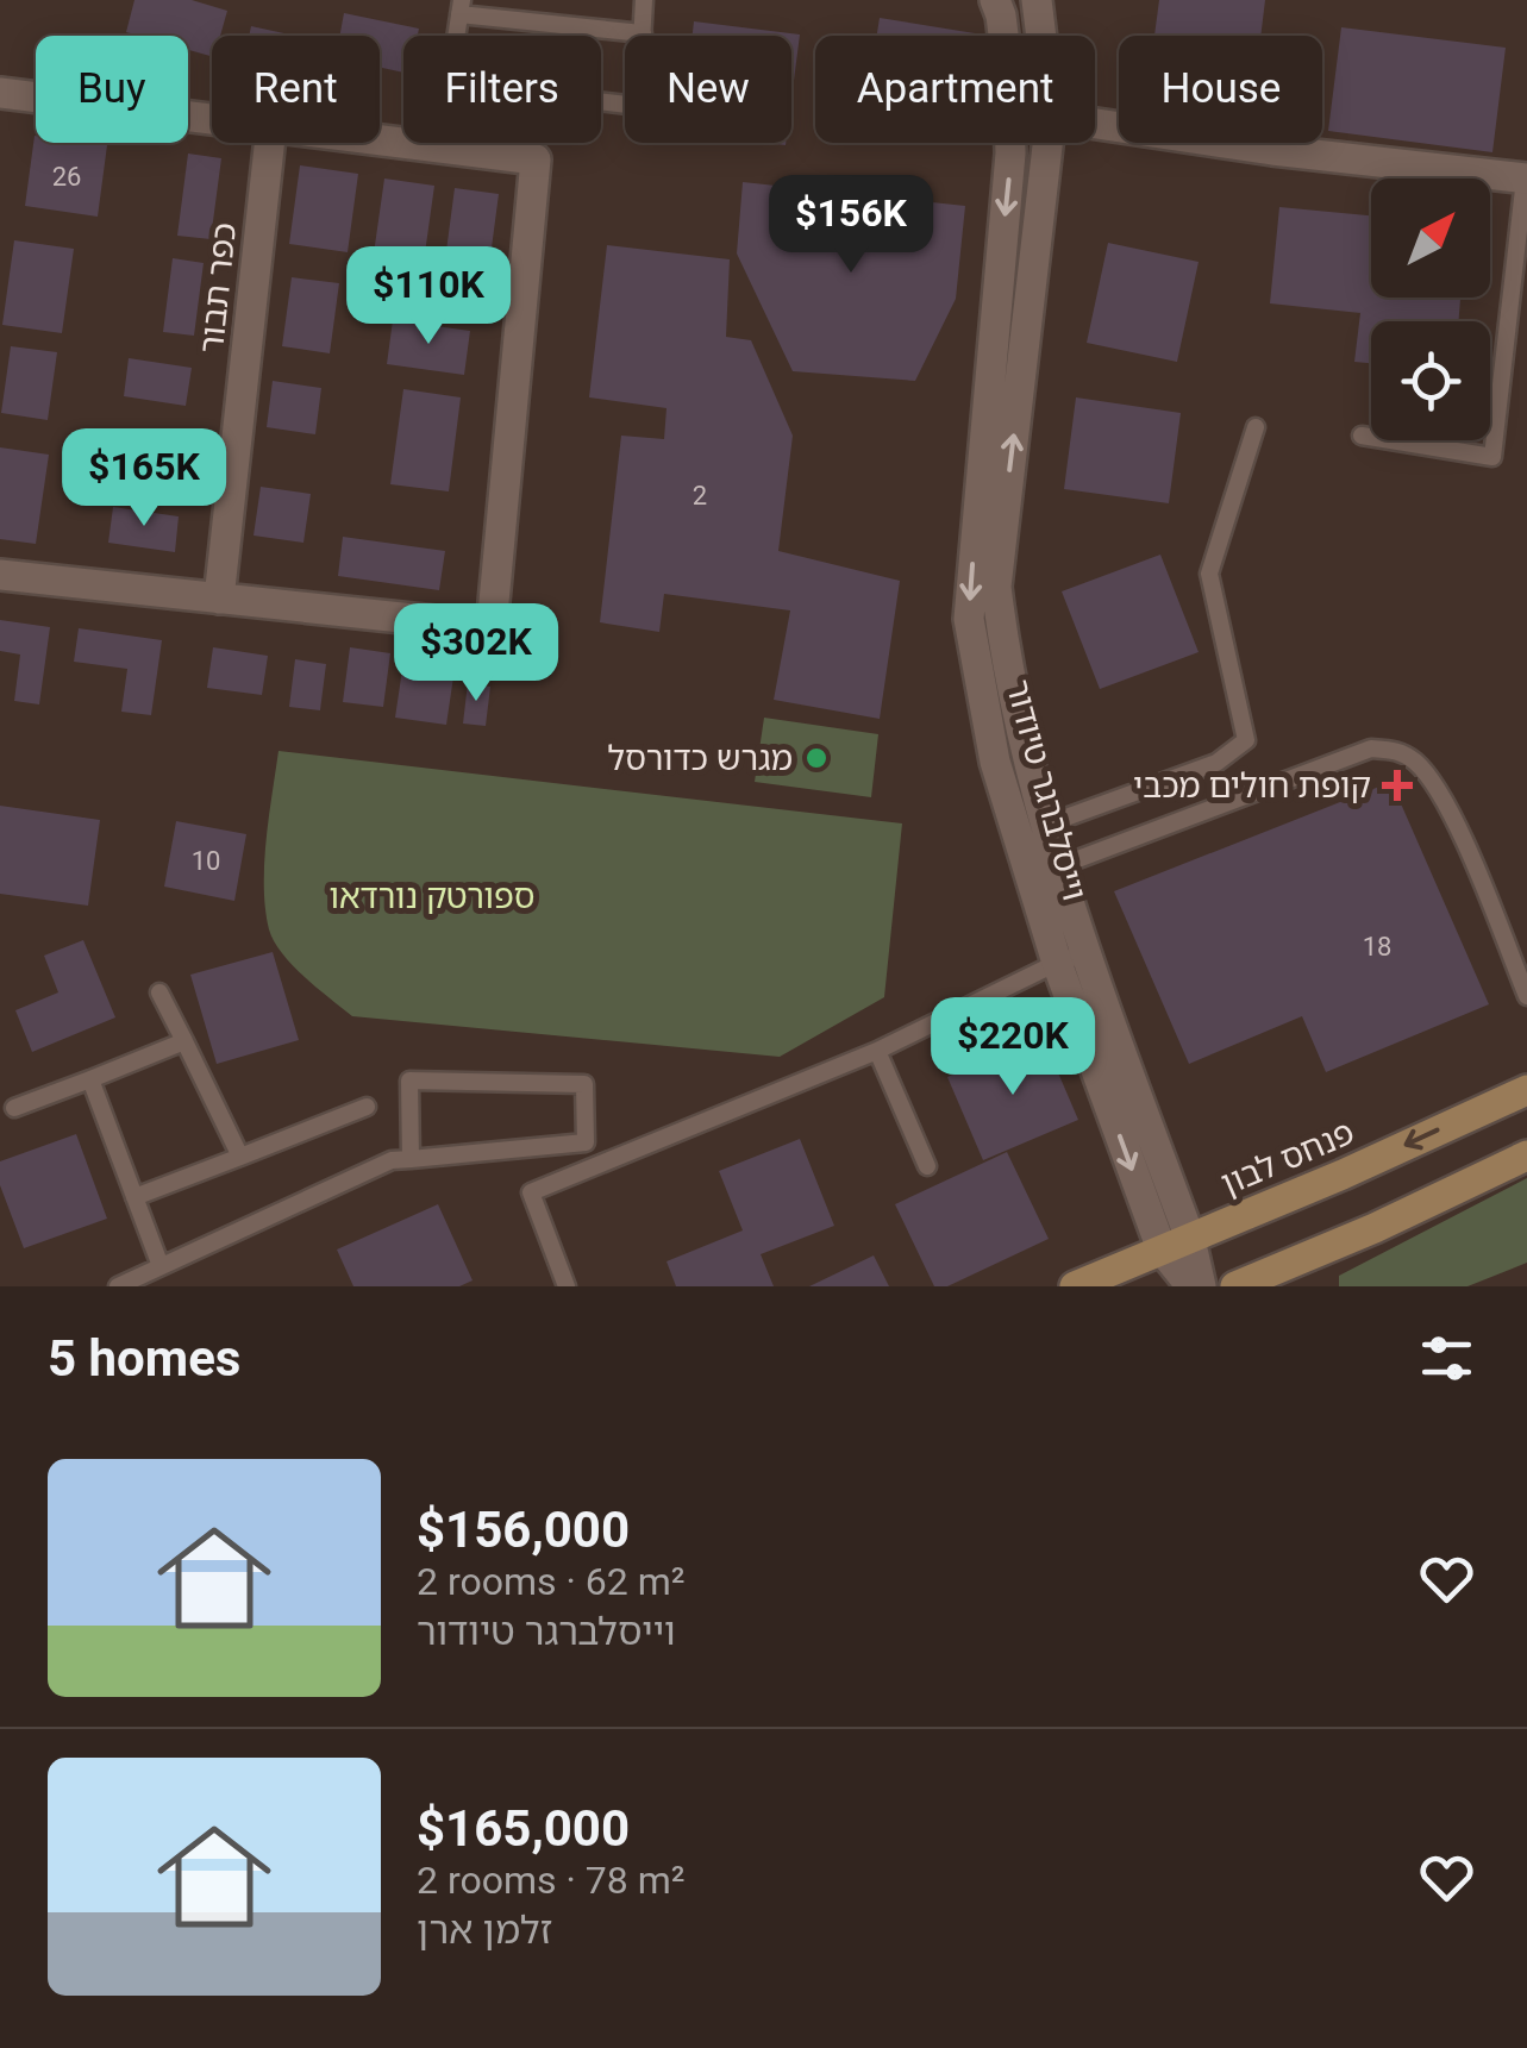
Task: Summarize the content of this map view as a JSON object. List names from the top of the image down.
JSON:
{
  "streets": {
    "main road": ["פנחס לבון"],
    "street": ["כפר תבור", "וייסלברגר טיודור"]
  },
  "crossings": [
    ["וייסלברגר טיודור", "פנחס לבון"]
  ],
  "parks": ["ספורטק נורדאו"],
  "places": {
    "other": ["מגרש כדורסל"],
    "health": ["קופת חולים מכבי"]
  },
  "house_numbers": [
    "26",
    "2",
    "10",
    "18"
  ],
  "north": "top right",
  "page": {
    "chip": [
      "Buy",
      "Rent",
      "Filters",
      "New",
      "Apartment",
      "House"
    ],
    "price": [
      "$156K",
      "$110K",
      "$165K",
      "$302K",
      "$220K"
    ],
    "heading": "5 homes",
    "list": [
      {
        "name": "$156,000",
        "note": "2 rooms · 62 m² · וייסלברגר טיודור"
      },
      {
        "name": "$165,000",
        "note": "2 rooms · 78 m² · זלמן ארן"
      }
    ]
  }
}
